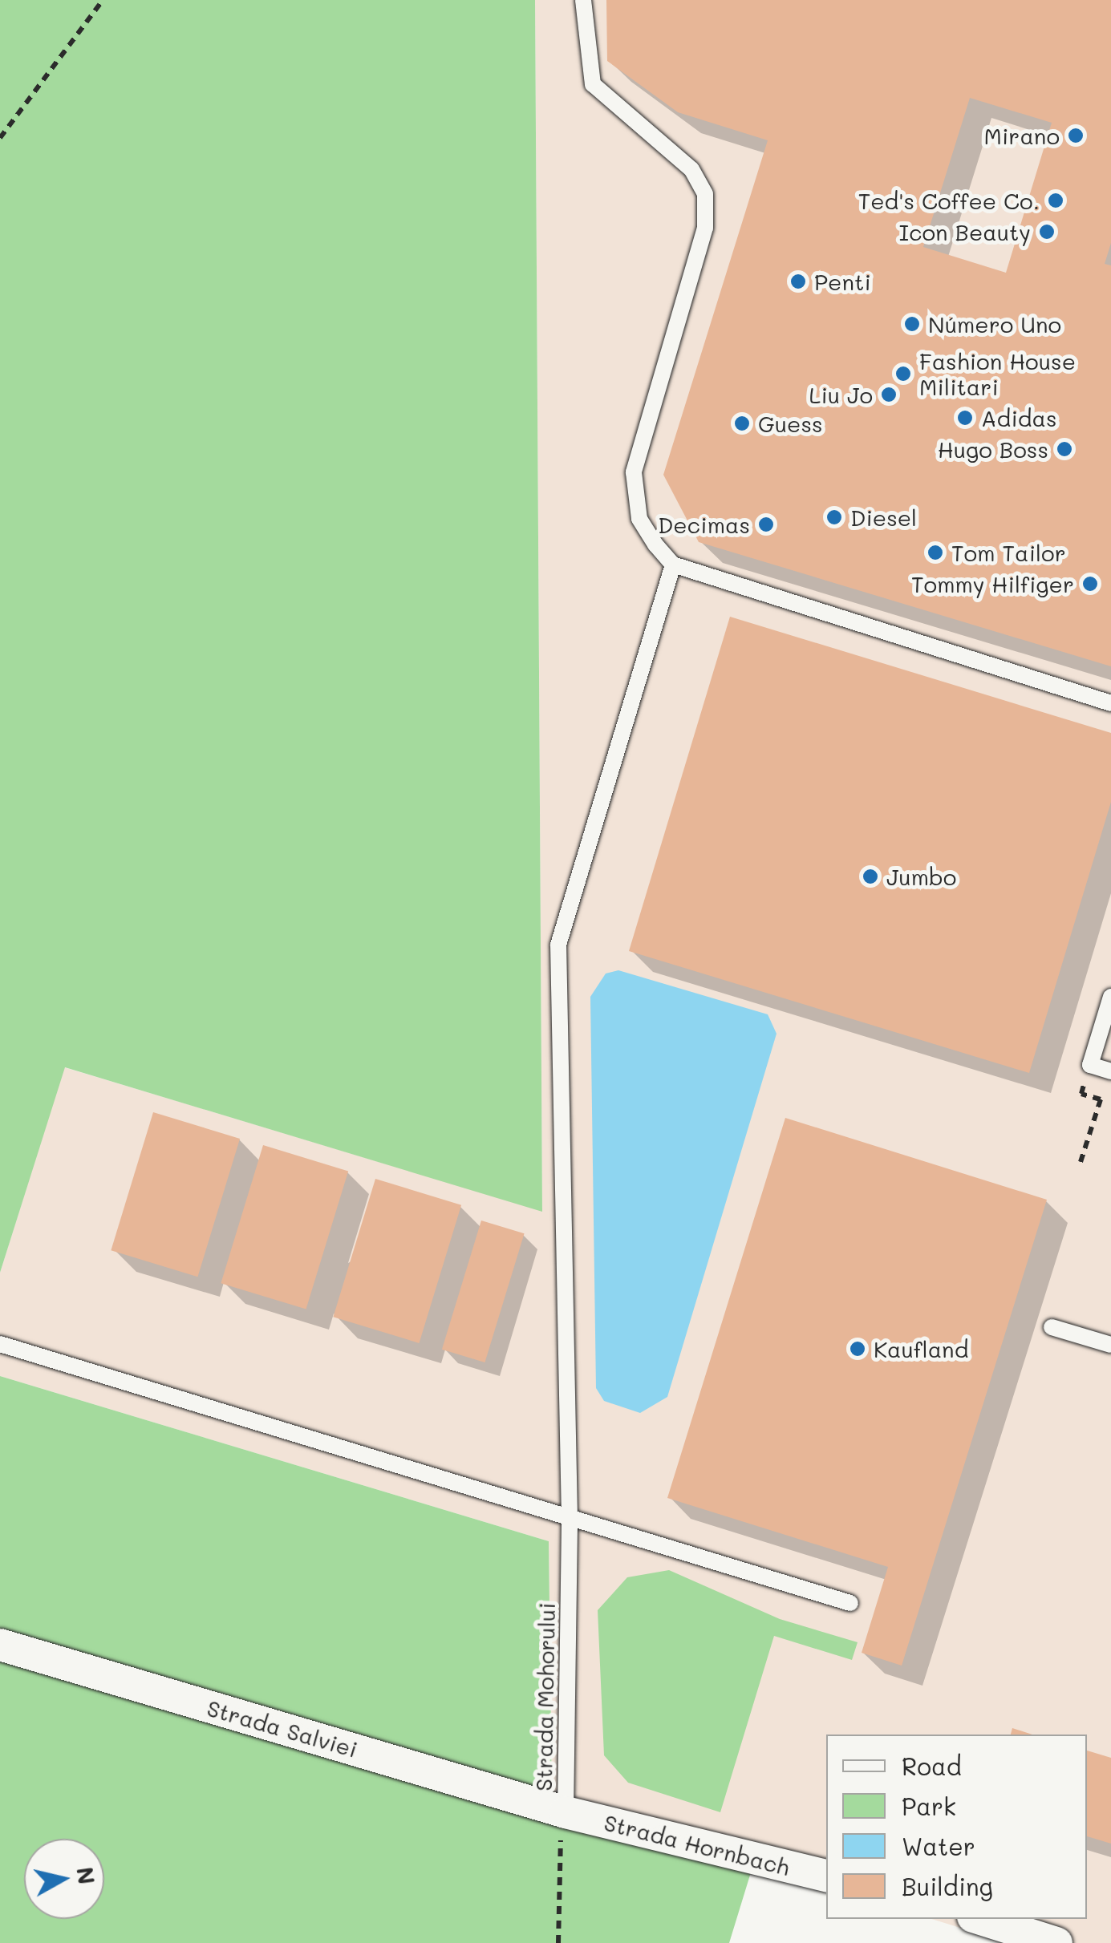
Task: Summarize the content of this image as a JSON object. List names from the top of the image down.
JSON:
{
  "streets": {
    "street": ["Strada Salviei", "Strada Hornbach"],
    "lane": ["Strada Mohorului"]
  },
  "crossings": [
    ["Strada Mohorului", "Strada Salviei"],
    ["Strada Mohorului", "Strada Hornbach"],
    ["Strada Salviei", "Strada Hornbach"]
  ],
  "places": [
    "Mirano",
    "Ted's Coffee Co.",
    "Icon Beauty",
    "Penti",
    "Número Uno",
    "Fashion House Militari",
    "Liu Jo",
    "Adidas",
    "Guess",
    "Hugo Boss",
    "Diesel",
    "Decimas",
    "Tom Tailor",
    "Tommy Hilfiger",
    "Jumbo",
    "Kaufland"
  ],
  "legend": [
    "Road",
    "Park",
    "Water",
    "Building"
  ],
  "north": "right"
}
